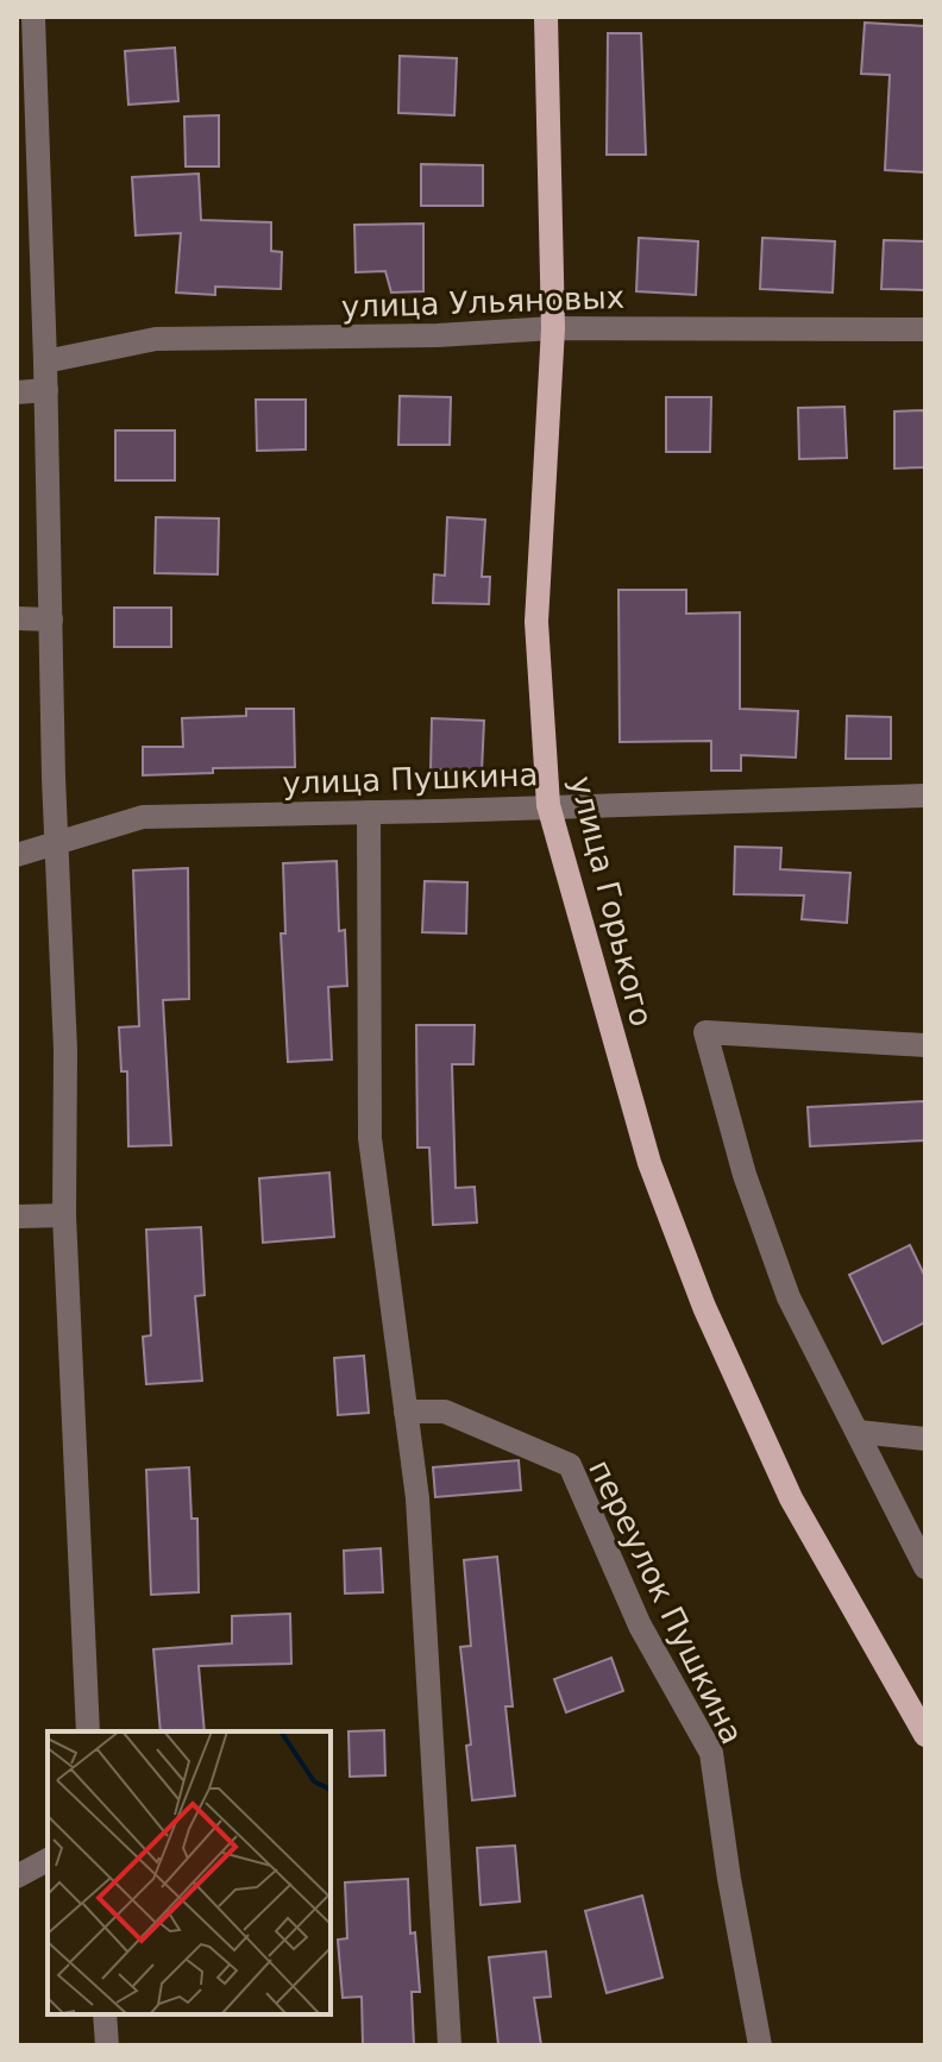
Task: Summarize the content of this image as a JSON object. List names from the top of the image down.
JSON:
{
  "streets": {
    "main road": ["улица Горького"],
    "street": ["улица Ульяновых", "улица Пушкина", "переулок Пушкина"]
  },
  "crossings": [
    ["улица Ульяновых", "улица Горького"],
    ["улица Пушкина", "улица Горького"]
  ]
}
